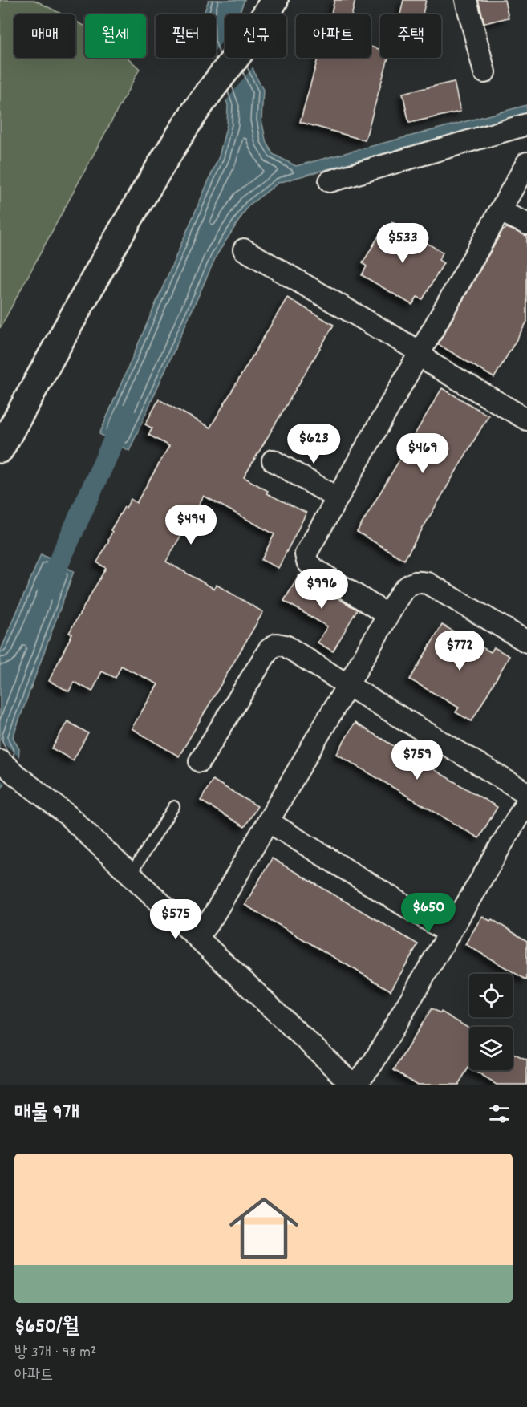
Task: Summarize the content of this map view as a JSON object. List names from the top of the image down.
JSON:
{
  "page": {
    "chip": [
      "매매",
      "월세",
      "필터",
      "신규",
      "아파트",
      "주택"
    ],
    "price": [
      "$533",
      "$623",
      "$469",
      "$494",
      "$996",
      "$772",
      "$759",
      "$650",
      "$575"
    ],
    "heading": "매물 9개",
    "list": [
      {
        "name": "$650/월",
        "note": "방 3개 · 98 m² · 아파트"
      }
    ]
  }
}
